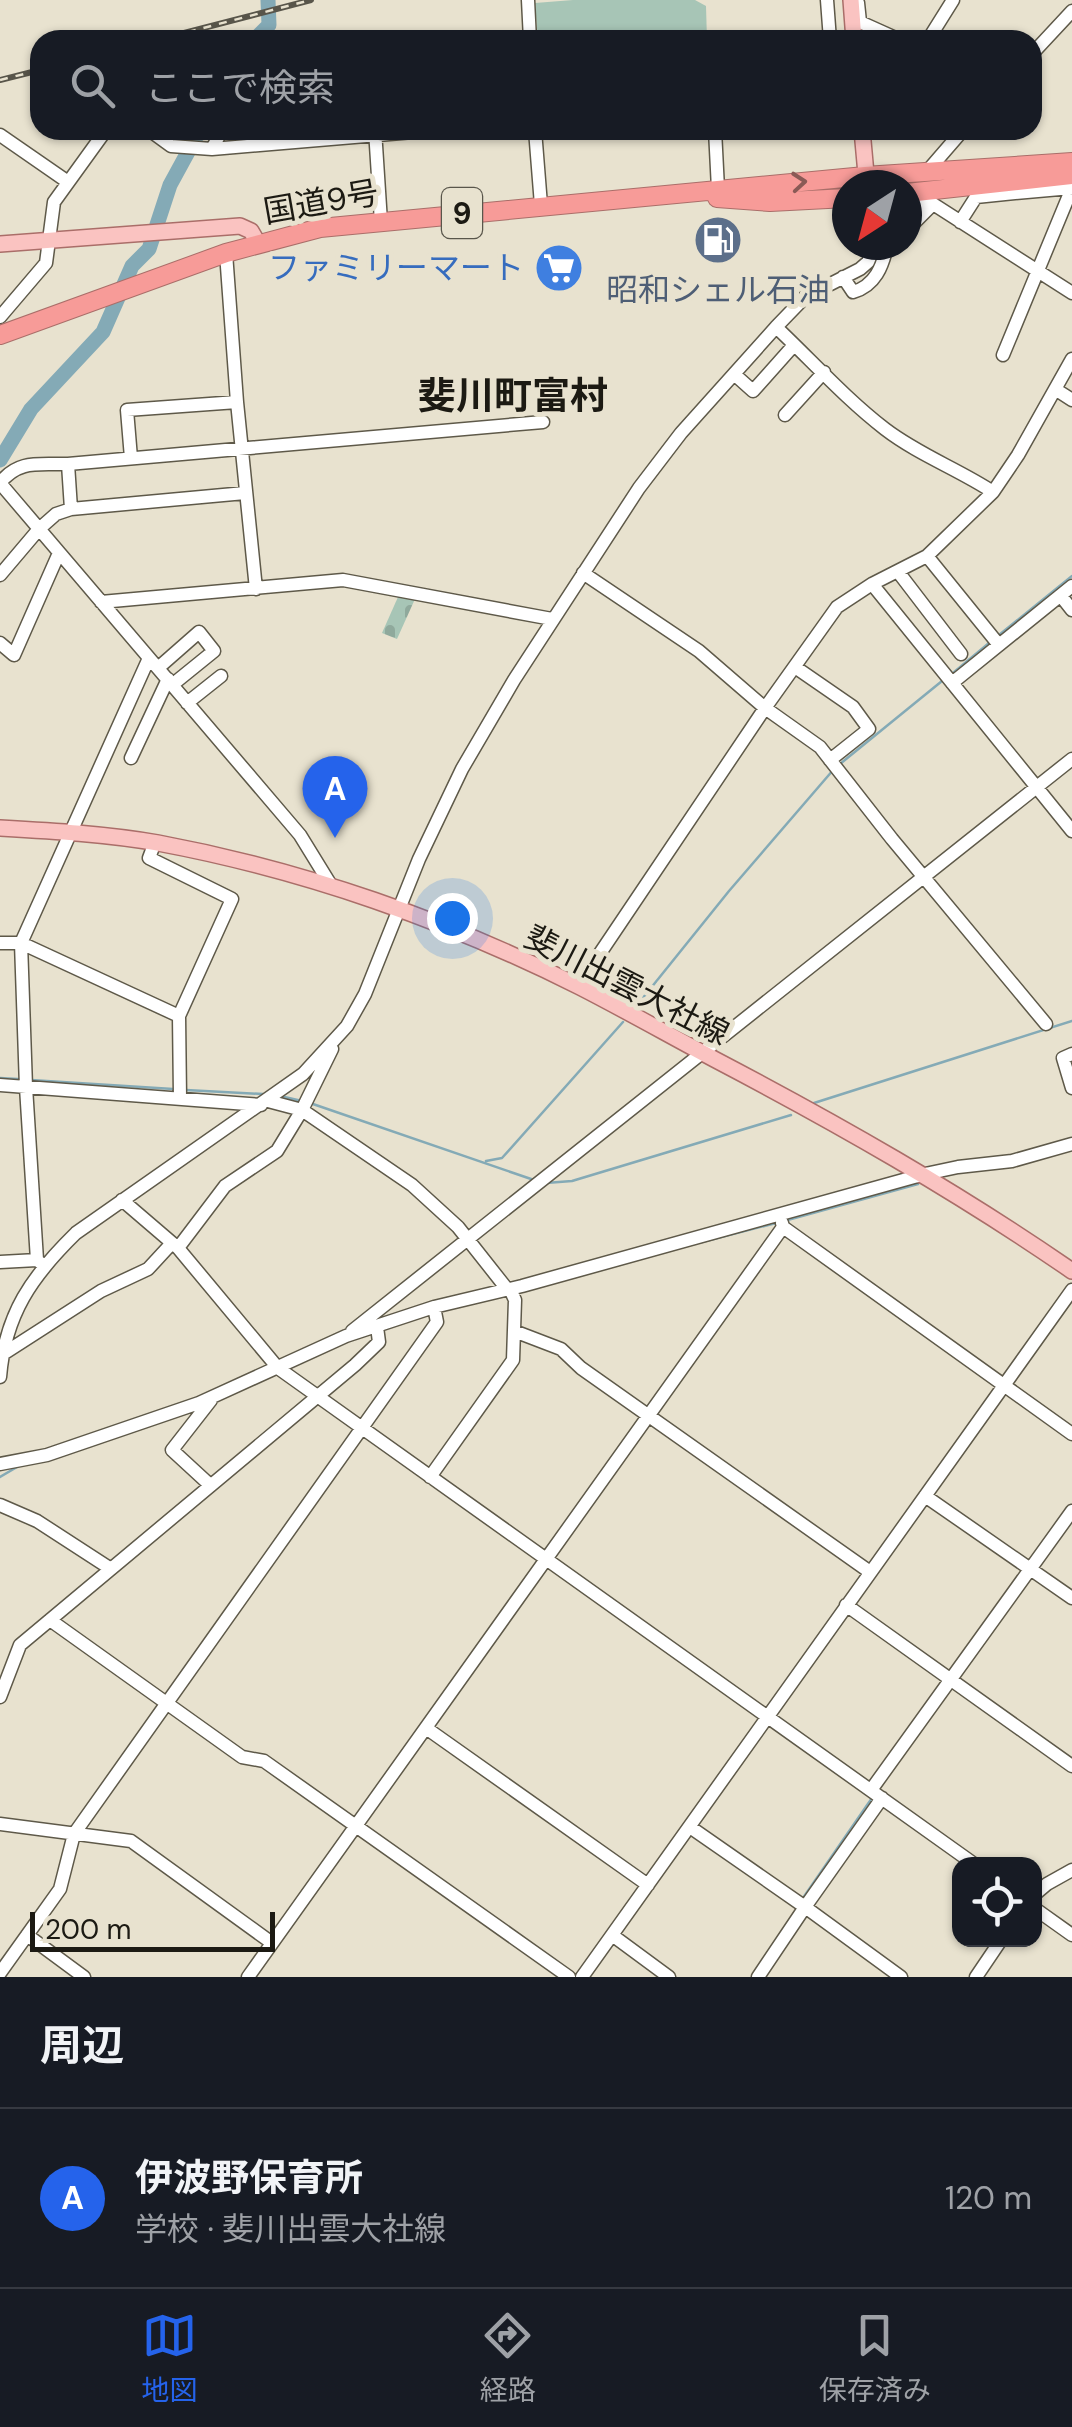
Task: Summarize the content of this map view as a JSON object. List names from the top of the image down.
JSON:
{
  "streets": {
    "highway": ["国道9号", "9"],
    "main road": ["斐川出雲大社線"]
  },
  "districts": ["斐川町富村"],
  "places": {
    "fuel station": ["昭和シェル石油"],
    "supermarket": ["ファミリーマート"]
  },
  "scale_bar": "200 m",
  "north": "bottom left",
  "page": {
    "search": "ここで検索",
    "pins": "A",
    "scale": "200 m",
    "heading": "周辺",
    "list": [
      {
        "mark": "A",
        "name": "伊波野保育所",
        "note": "学校 · 斐川出雲大社線",
        "value": "120 m"
      }
    ],
    "nav": ["地図", "経路", "保存済み"]
  }
}
